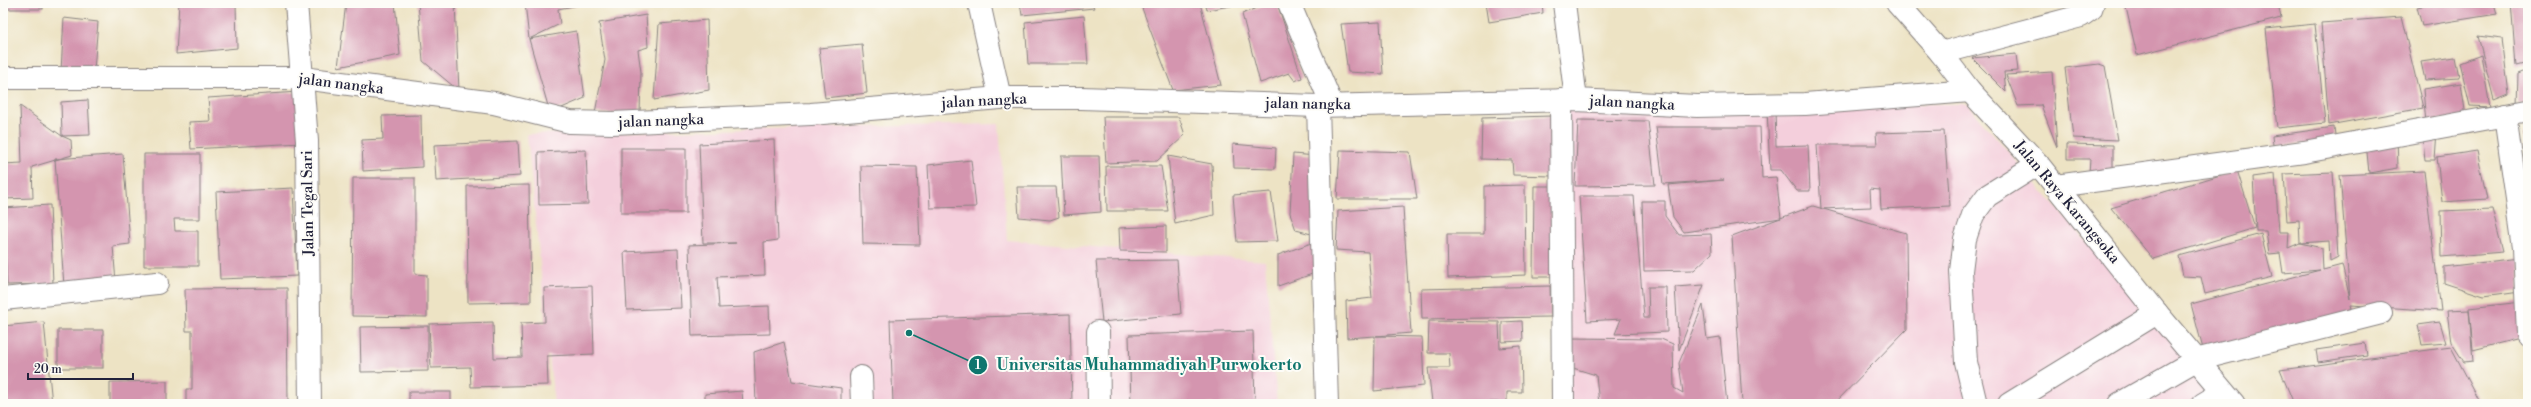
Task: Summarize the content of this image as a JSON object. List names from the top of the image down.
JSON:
{
  "streets": {
    "street": ["jalan nangka", "Jalan Raya Karangsoka", "Jalan Tegal Sari"]
  },
  "crossings": [
    ["jalan nangka", "Jalan Raya Karangsoka"],
    ["jalan nangka", "Jalan Tegal Sari"]
  ],
  "places": ["Universitas Muhammadiyah Purwokerto"],
  "scale_bar": "20 m"
}
